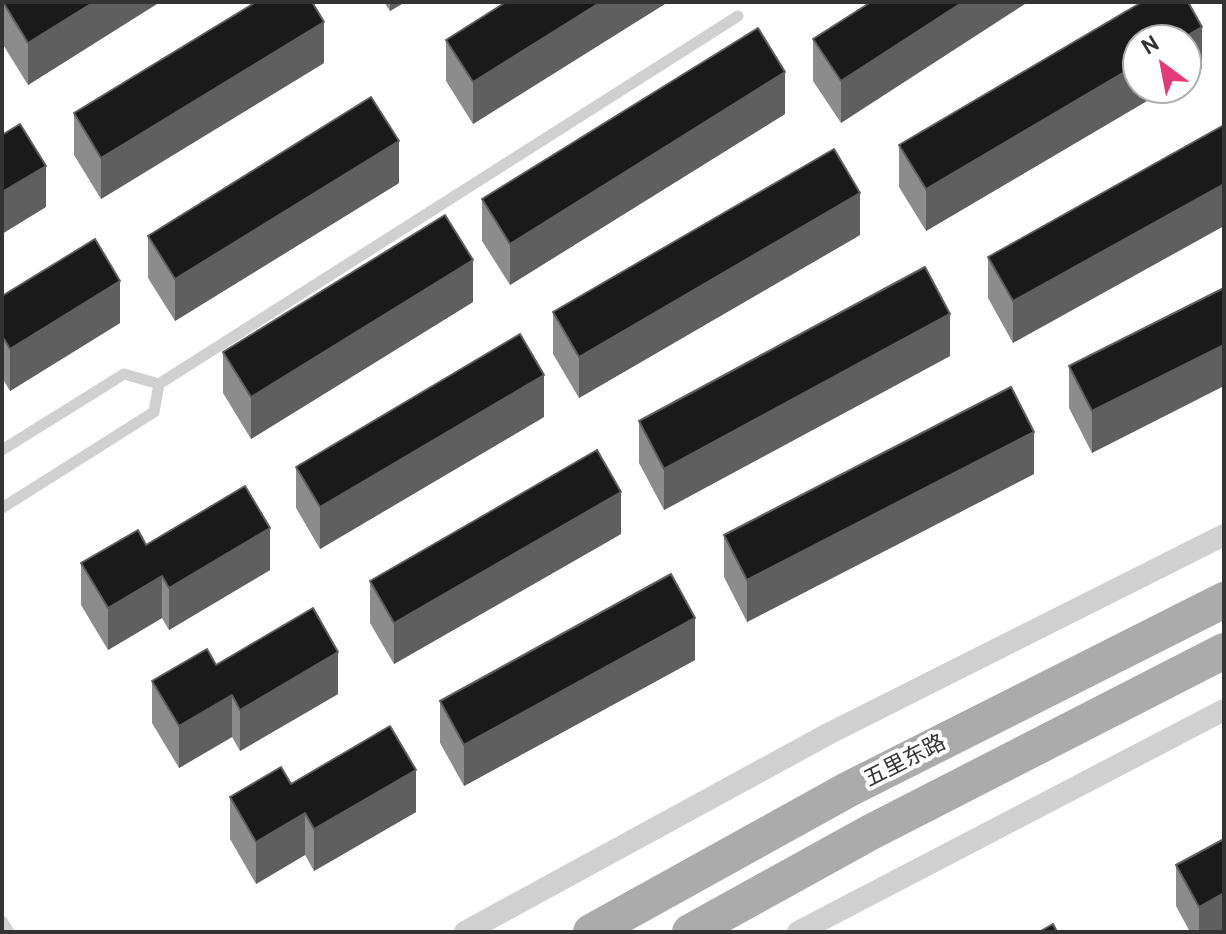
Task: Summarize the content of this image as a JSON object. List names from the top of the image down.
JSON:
{
  "streets": {
    "main road": ["五里东路"]
  },
  "north": "top left"
}
